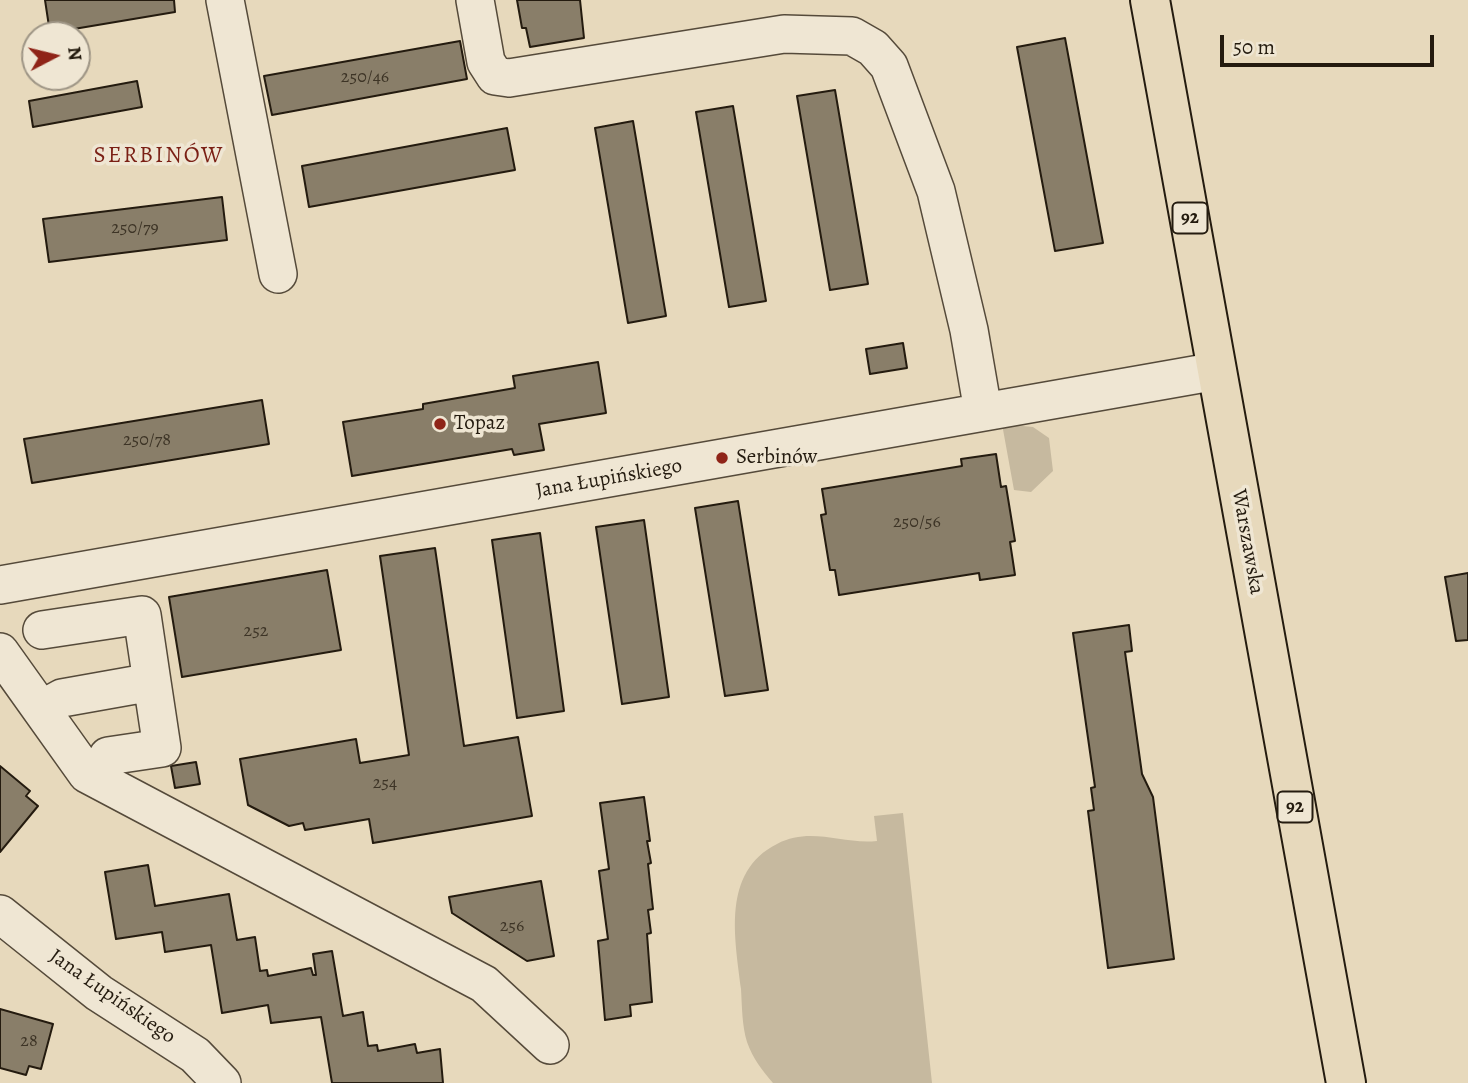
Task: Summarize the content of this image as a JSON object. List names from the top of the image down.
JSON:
{
  "streets": {
    "main road": ["92", "Warszawska"],
    "street": ["Jana Łupińskiego"]
  },
  "crossings": [
    ["Jana Łupińskiego", "Warszawska"]
  ],
  "districts": ["SERBINÓW"],
  "places": ["Topaz", "Serbinów"],
  "house_numbers": [
    "250/46",
    "250/79",
    "250/78",
    "250/56",
    "252",
    "254",
    "256",
    "28"
  ],
  "scale_bar": "50 m",
  "north": "right"
}
